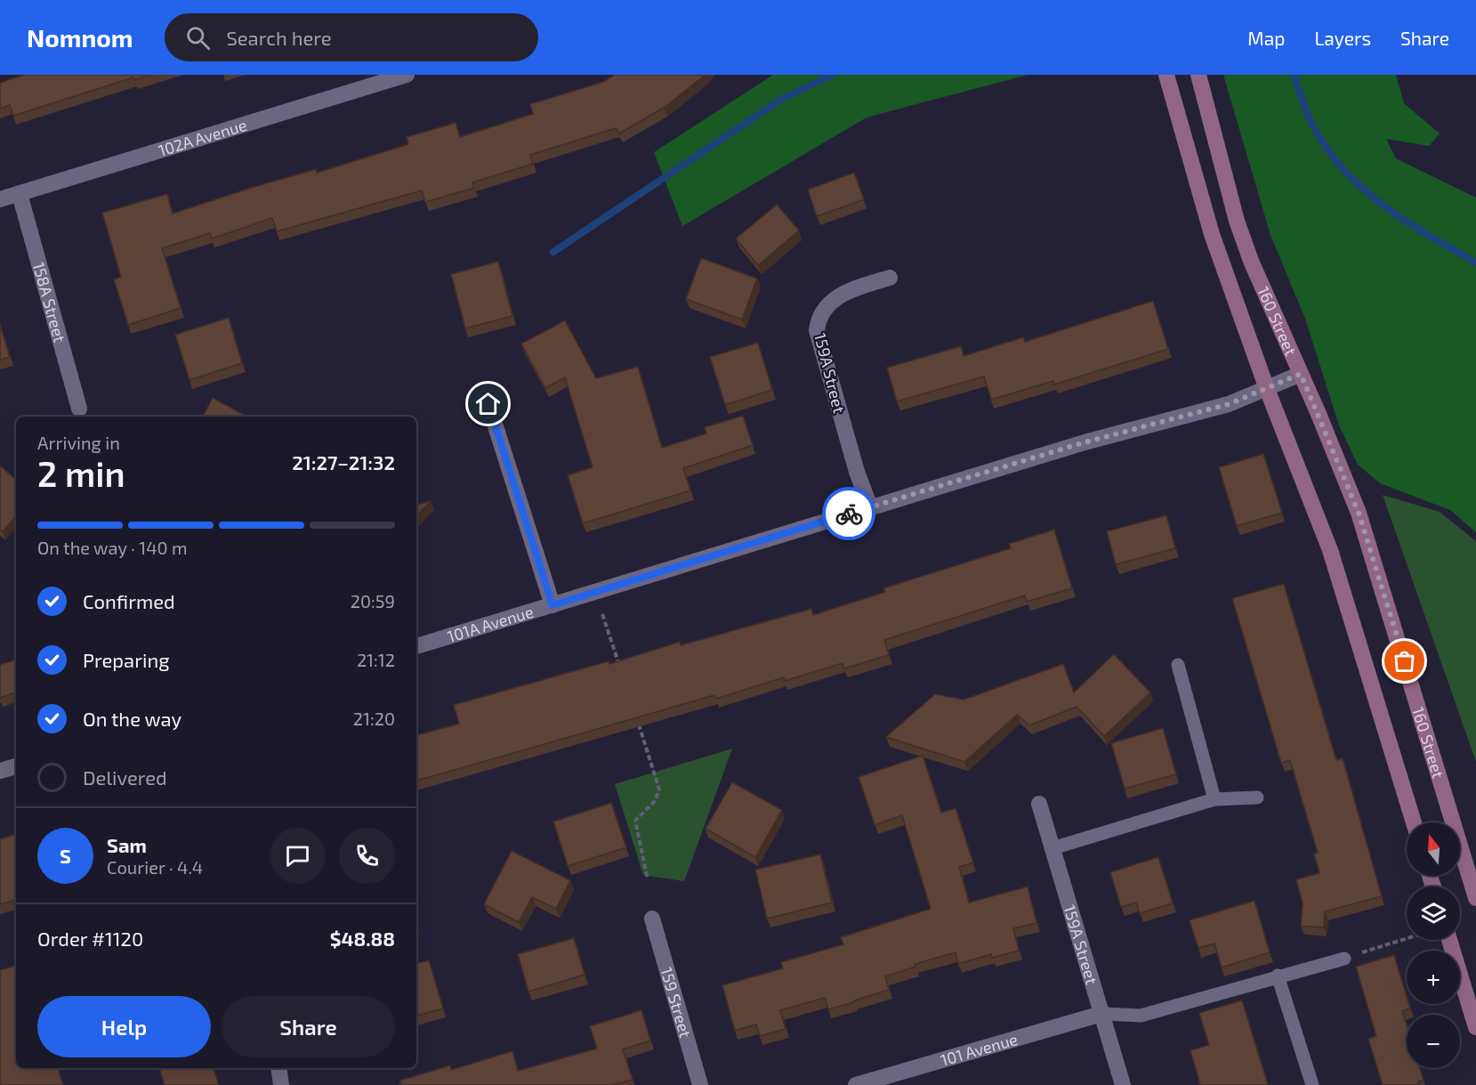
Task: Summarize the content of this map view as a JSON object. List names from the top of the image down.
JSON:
{
  "streets": {
    "main road": ["160 Street"],
    "street": [
      "102A Avenue",
      "158A Street",
      "159A Street",
      "101A Avenue",
      "159 Street",
      "101 Avenue"
    ]
  },
  "crossings": [
    ["102A Avenue", "158A Street"],
    ["160 Street", "101A Avenue"],
    ["159A Street", "101A Avenue"],
    ["159A Street", "101 Avenue"]
  ],
  "north": "top",
  "page": {
    "header": "Nomnom",
    "search": "Search here",
    "nav": ["Map", "Layers", "Share"],
    "heading": ["2 min", "Arriving in", "21:27–21:32"],
    "panel": [
      "Sam",
      "Courier · 4.4",
      "Order #1120",
      "$48.88"
    ],
    "bar": "On the way · 140 m",
    "list": [
      ["Confirmed", "20:59"],
      ["Preparing", "21:12"],
      ["On the way", "21:20"],
      "Delivered"
    ],
    "map_buttons": ["+", "−"],
    "round": "S",
    "buttons": ["Help", "Share"]
  }
}
